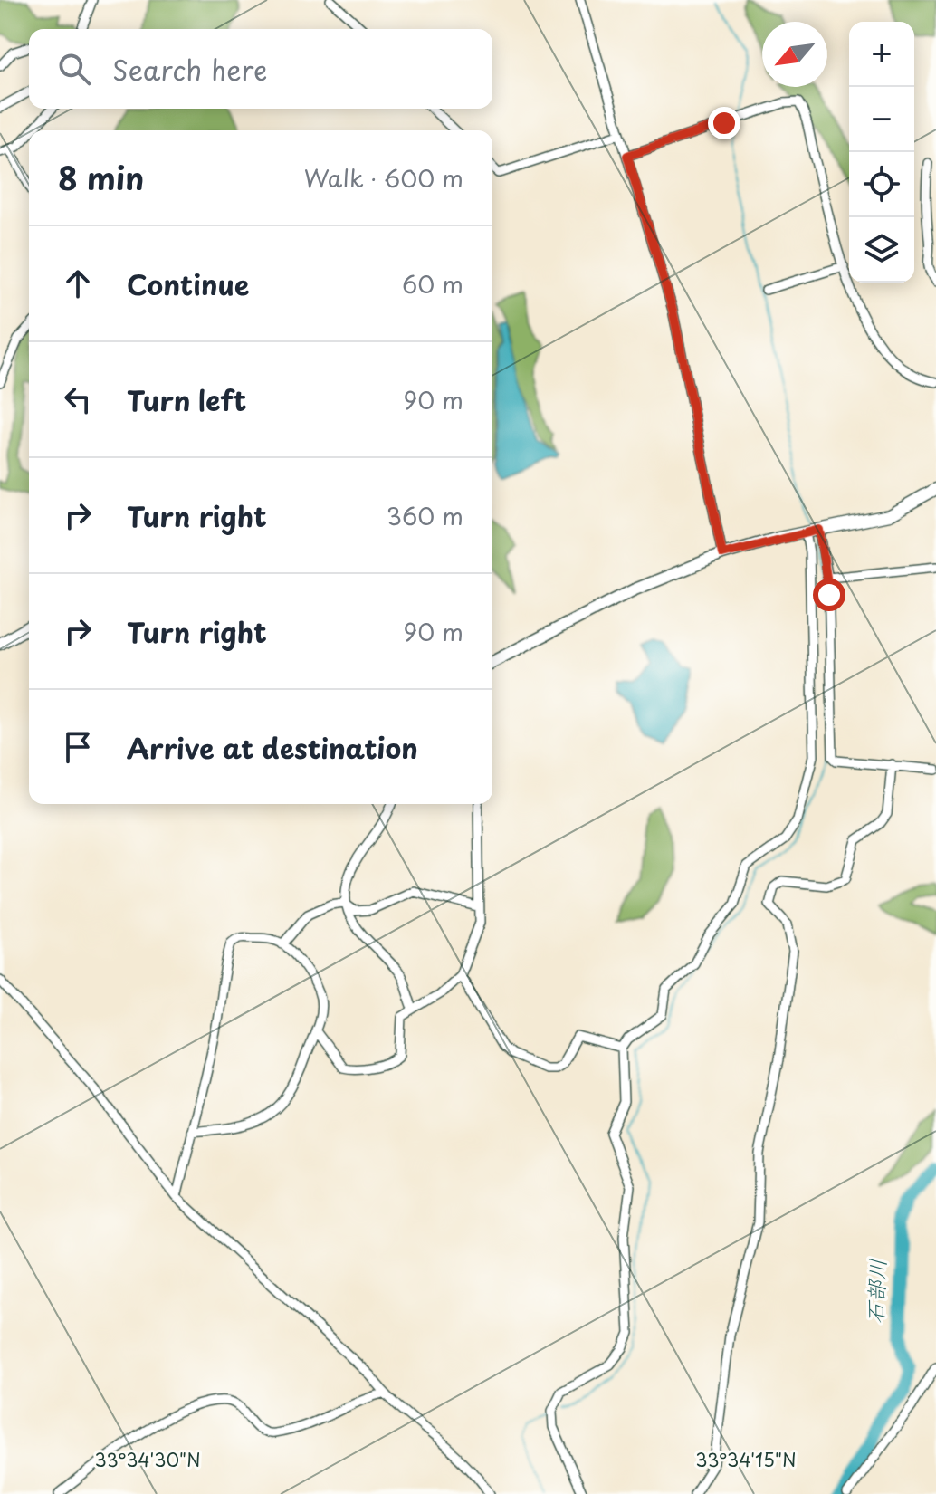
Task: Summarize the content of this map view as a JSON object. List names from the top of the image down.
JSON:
{
  "water": ["石部川"],
  "north": "bottom left",
  "page": {
    "map_buttons": ["+", "−"],
    "search": "Search here",
    "heading": ["8 min", "Walk · 600 m"],
    "list": [
      ["Continue", "60 m"],
      ["Turn left", "90 m"],
      ["Turn right", "360 m"],
      ["Turn right", "90 m"],
      "Arrive at destination"
    ]
  },
  "coordinates": ["33°34'30\"N", "33°34'15\"N"]
}
